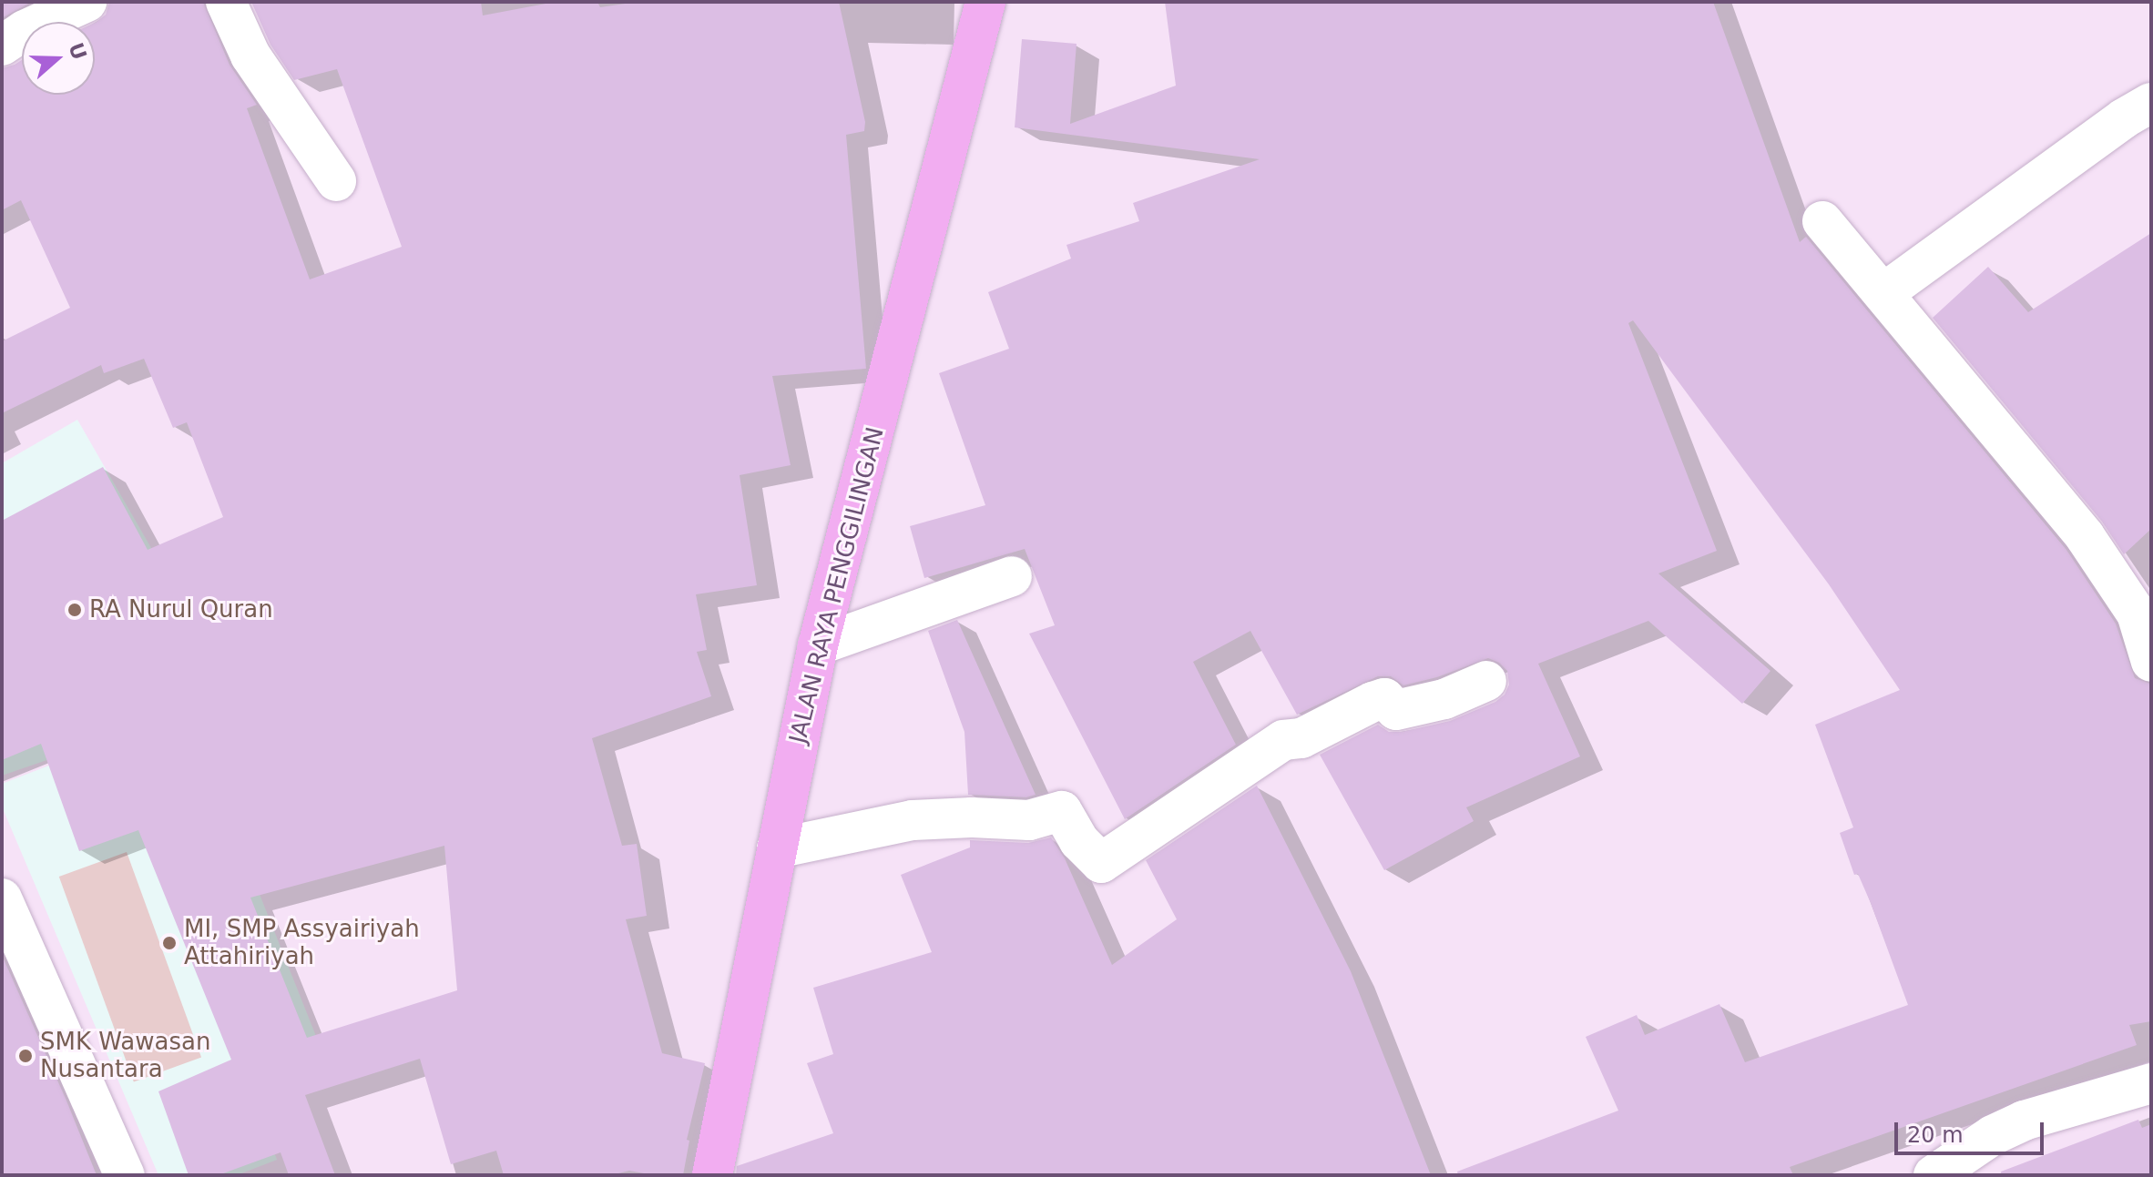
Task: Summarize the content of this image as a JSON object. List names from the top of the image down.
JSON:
{
  "streets": {
    "main road": ["JALAN RAYA PENGGILINGAN"]
  },
  "places": ["RA Nurul Quran", "MI, SMP Assyairiyah Attahiriyah", "SMK Wawasan Nusantara"],
  "scale_bar": "20 m",
  "north": "right"
}
